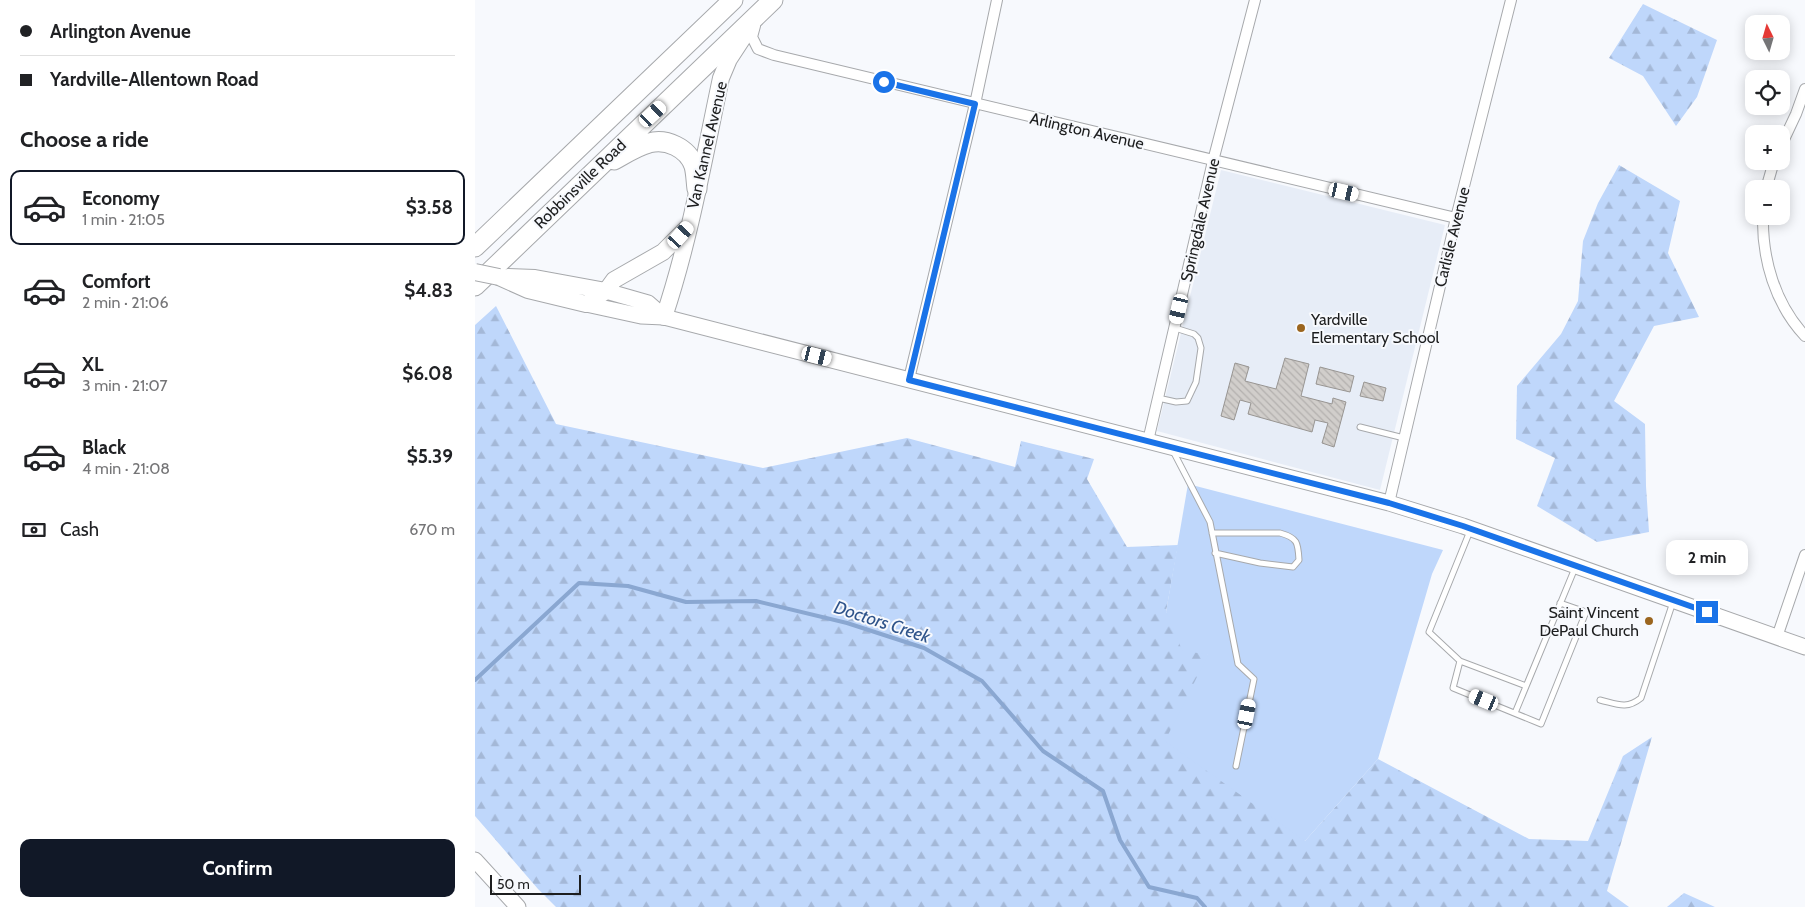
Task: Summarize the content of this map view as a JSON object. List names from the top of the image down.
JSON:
{
  "streets": {
    "highway": ["Robbinsville Road"],
    "main road": ["Van Kannel Avenue"],
    "street": ["Arlington Avenue", "Springdale Avenue", "Carlisle Avenue"]
  },
  "crossings": [
    ["Arlington Avenue", "Van Kannel Avenue"],
    ["Arlington Avenue", "Robbinsville Road"],
    ["Arlington Avenue", "Springdale Avenue"],
    ["Arlington Avenue", "Carlisle Avenue"],
    ["Van Kannel Avenue", "Robbinsville Road"]
  ],
  "water": ["Doctors Creek"],
  "places": ["Yardville Elementary School", "Saint Vincent DePaul Church"],
  "scale_bar": "50 m",
  "north": "top",
  "page": {
    "banner": ["Arlington Avenue", "Yardville-Allentown Road"],
    "map_buttons": ["+", "−"],
    "heading": "Choose a ride",
    "list": [
      {
        "name": "Economy",
        "note": "1 min · 21:05",
        "value": "$3.58"
      },
      {
        "name": "Comfort",
        "note": "2 min · 21:06",
        "value": "$4.83"
      },
      {
        "name": "XL",
        "note": "3 min · 21:07",
        "value": "$6.08"
      },
      {
        "name": "Black",
        "note": "4 min · 21:08",
        "value": "$5.39"
      }
    ],
    "pay": ["Cash", "670 m"],
    "bubble": "2 min",
    "buttons": "Confirm",
    "scale": "50 m"
  }
}
